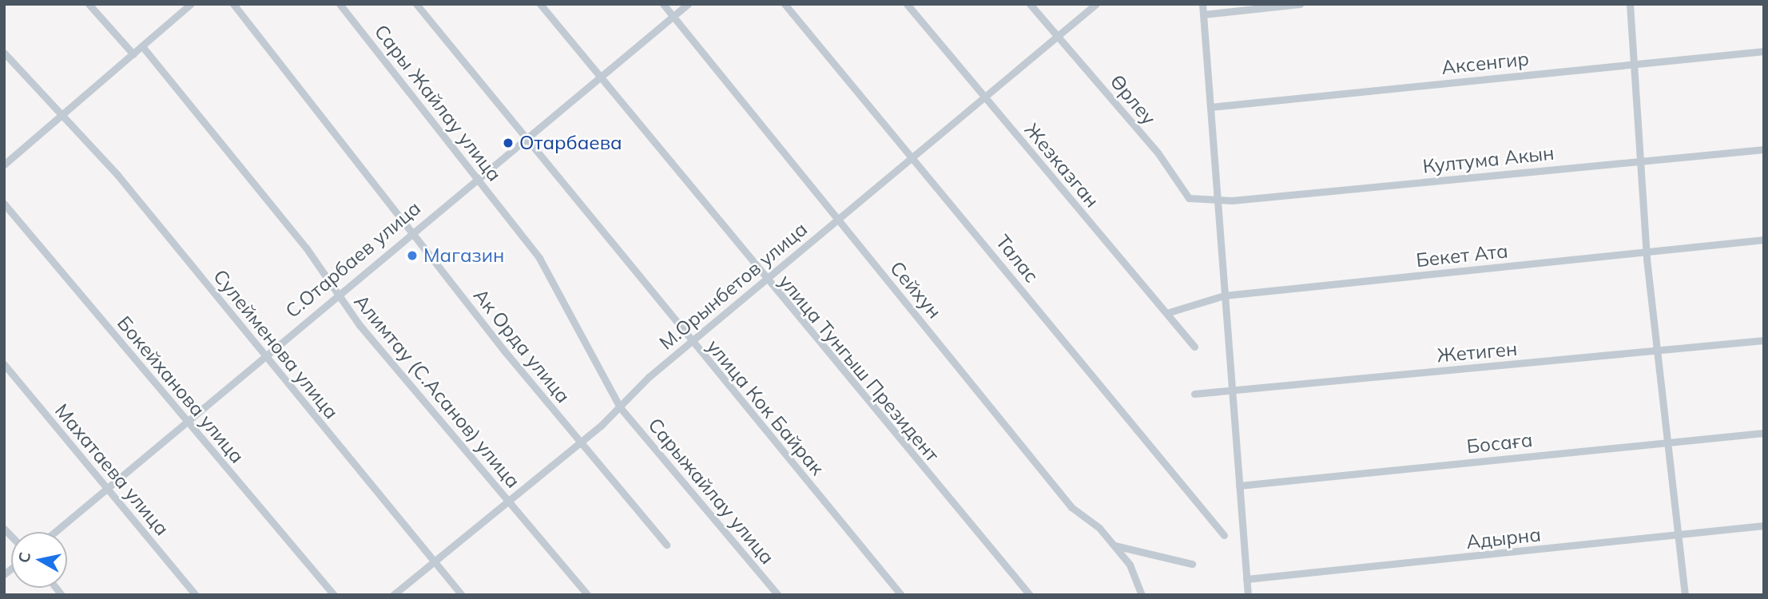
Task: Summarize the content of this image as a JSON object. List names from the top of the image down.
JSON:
{
  "streets": {
    "street": [
      "Аксенгир",
      "Өрлеу",
      "Сары Жайлау улица",
      "Култума Акын",
      "Жезказган",
      "Бекет Ата",
      "Талас",
      "С.Отарбаев улица",
      "М.Орынбетов улица",
      "Сейхун",
      "Сулейменова улица",
      "Ак Орда улица",
      "Жетиген",
      "улица Тунгыш Президент",
      "Бокейханова улица",
      "Алимтау (С.Асанов) улица",
      "улица Кок Байрак",
      "Босаға",
      "Махатаева улица",
      "Сарыжайлау улица",
      "Адырна"
    ]
  },
  "crossings": [
    ["Өрлеу", "Култума Акын"],
    ["Өрлеу", "М.Орынбетов улица"],
    ["Сары Жайлау улица", "С.Отарбаев улица"],
    ["Сары Жайлау улица", "М.Орынбетов улица"],
    ["Сары Жайлау улица", "Сарыжайлау улица"],
    ["Жезказган", "Бекет Ата"],
    ["Жезказган", "М.Орынбетов улица"],
    ["Талас", "М.Орынбетов улица"],
    ["С.Отарбаев улица", "Сейхун"],
    ["С.Отарбаев улица", "Сулейменова улица"],
    ["С.Отарбаев улица", "Ак Орда улица"],
    ["С.Отарбаев улица", "улица Тунгыш Президент"],
    ["С.Отарбаев улица", "Бокейханова улица"],
    ["С.Отарбаев улица", "Алимтау (С.Асанов) улица"],
    ["С.Отарбаев улица", "улица Кок Байрак"],
    ["С.Отарбаев улица", "Махатаева улица"],
    ["М.Орынбетов улица", "Сейхун"],
    ["М.Орынбетов улица", "Сулейменова улица"],
    ["М.Орынбетов улица", "Ак Орда улица"],
    ["М.Орынбетов улица", "улица Тунгыш Президент"],
    ["М.Орынбетов улица", "Алимтау (С.Асанов) улица"],
    ["М.Орынбетов улица", "улица Кок Байрак"],
    ["М.Орынбетов улица", "Сарыжайлау улица"]
  ],
  "places": ["Отарбаева", "Магазин"],
  "north": "left"
}
